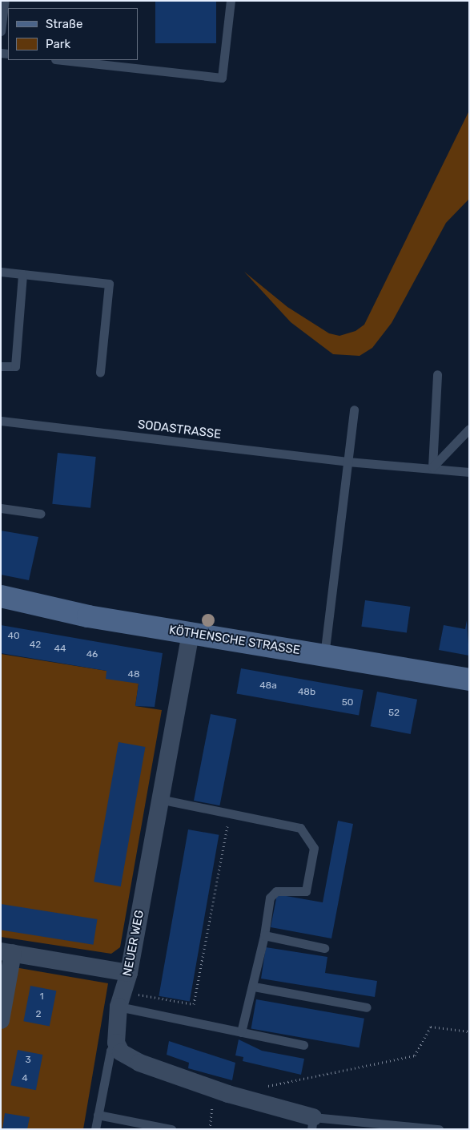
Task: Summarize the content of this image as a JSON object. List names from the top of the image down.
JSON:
{
  "streets": {
    "main road": ["KÖTHENSCHE STRASSE"],
    "street": ["NEUER WEG"],
    "lane": ["SODASTRASSE"]
  },
  "crossings": [
    ["KÖTHENSCHE STRASSE", "NEUER WEG"]
  ],
  "house_numbers": [
    "40",
    "42",
    "44",
    "46",
    "48",
    "48a",
    "48b",
    "50",
    "52",
    "1",
    "2",
    "3",
    "4"
  ],
  "legend": ["Straße", "Park"]
}
